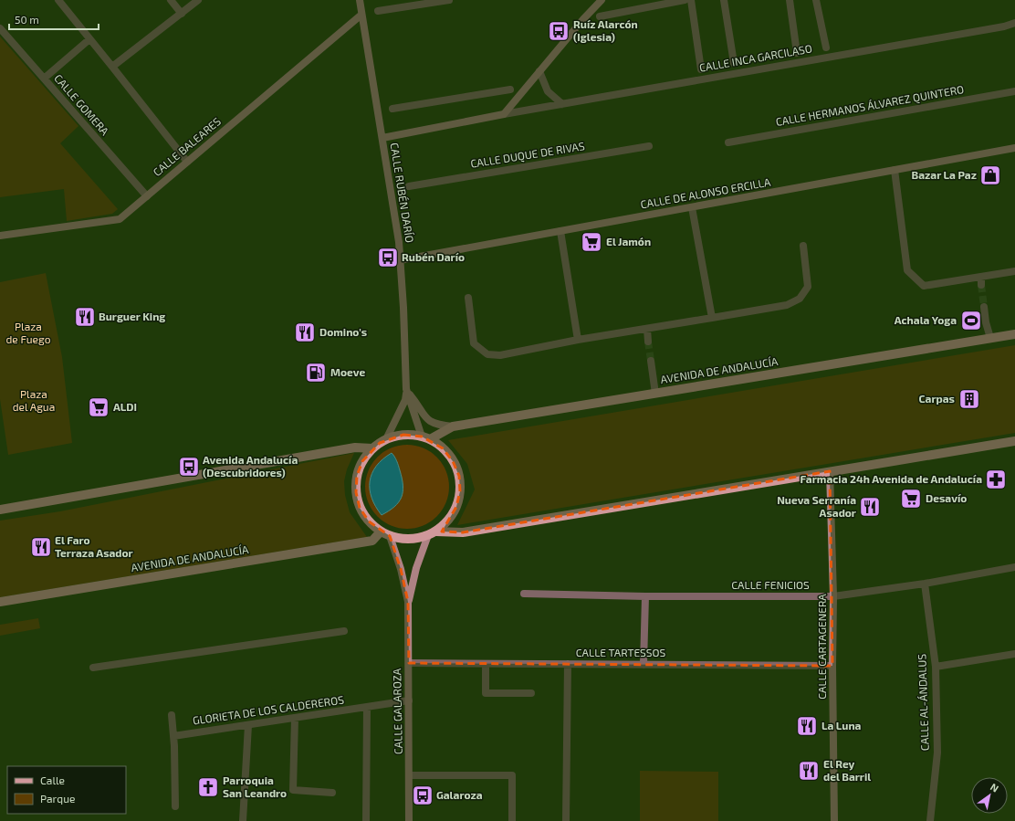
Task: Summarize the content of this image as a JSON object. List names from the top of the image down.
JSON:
{
  "streets": {
    "main road": ["AVENIDA DE ANDALUCÍA"],
    "street": [
      "CALLE INCA GARCILASO",
      "CALLE GOMERA",
      "CALLE HERMANOS ÁLVAREZ QUINTERO",
      "CALLE BALEARES",
      "CALLE DUQUE DE RIVAS",
      "CALLE RUBÉN DARÍO",
      "CALLE DE ALONSO ERCILLA",
      "CALLE FENICIOS",
      "CALLE CARTAGENERA",
      "CALLE TARTESSOS",
      "CALLE AL-ÁNDALUS",
      "GLORIETA DE LOS CALDEREROS",
      "CALLE GALAROZA"
    ]
  },
  "crossings": [
    ["CALLE GOMERA", "CALLE BALEARES"],
    ["CALLE BALEARES", "CALLE RUBÉN DARÍO"],
    ["CALLE RUBÉN DARÍO", "CALLE DE ALONSO ERCILLA"],
    ["CALLE RUBÉN DARÍO", "AVENIDA DE ANDALUCÍA"],
    ["CALLE RUBÉN DARÍO", "CALLE GALAROZA"],
    ["AVENIDA DE ANDALUCÍA", "CALLE GALAROZA"],
    ["CALLE FENICIOS", "CALLE CARTAGENERA"],
    ["CALLE FENICIOS", "CALLE AL-ÁNDALUS"],
    ["CALLE CARTAGENERA", "CALLE TARTESSOS"],
    ["CALLE TARTESSOS", "CALLE GALAROZA"],
    ["GLORIETA DE LOS CALDEREROS", "CALLE GALAROZA"]
  ],
  "parks": ["Plaza de Fuego", "Plaza del Agua"],
  "places": {
    "bus stop": [
      "Ruíz Alarcón (Iglesia)",
      "Rubén Darío",
      "Avenida Andalucía (Descubridores)",
      "Galaroza"
    ],
    "shop": ["Bazar La Paz"],
    "supermarket": ["El Jamón", "ALDI", "Desavío"],
    "restaurant": [
      "Burguer King",
      "Domino's",
      "Nueva Serranía Asador",
      "El Faro Terraza Asador",
      "La Luna",
      "El Rey del Barril"
    ],
    "sports": ["Achala Yoga"],
    "fuel station": ["Moeve"],
    "building": ["Carpas"],
    "pharmacy": ["Farmacia 24h Avenida de Andalucía"],
    "church": ["Parroquia San Leandro"]
  },
  "legend": ["Calle", "Parque"],
  "scale_bar": "50 m",
  "north": "top right"
}
